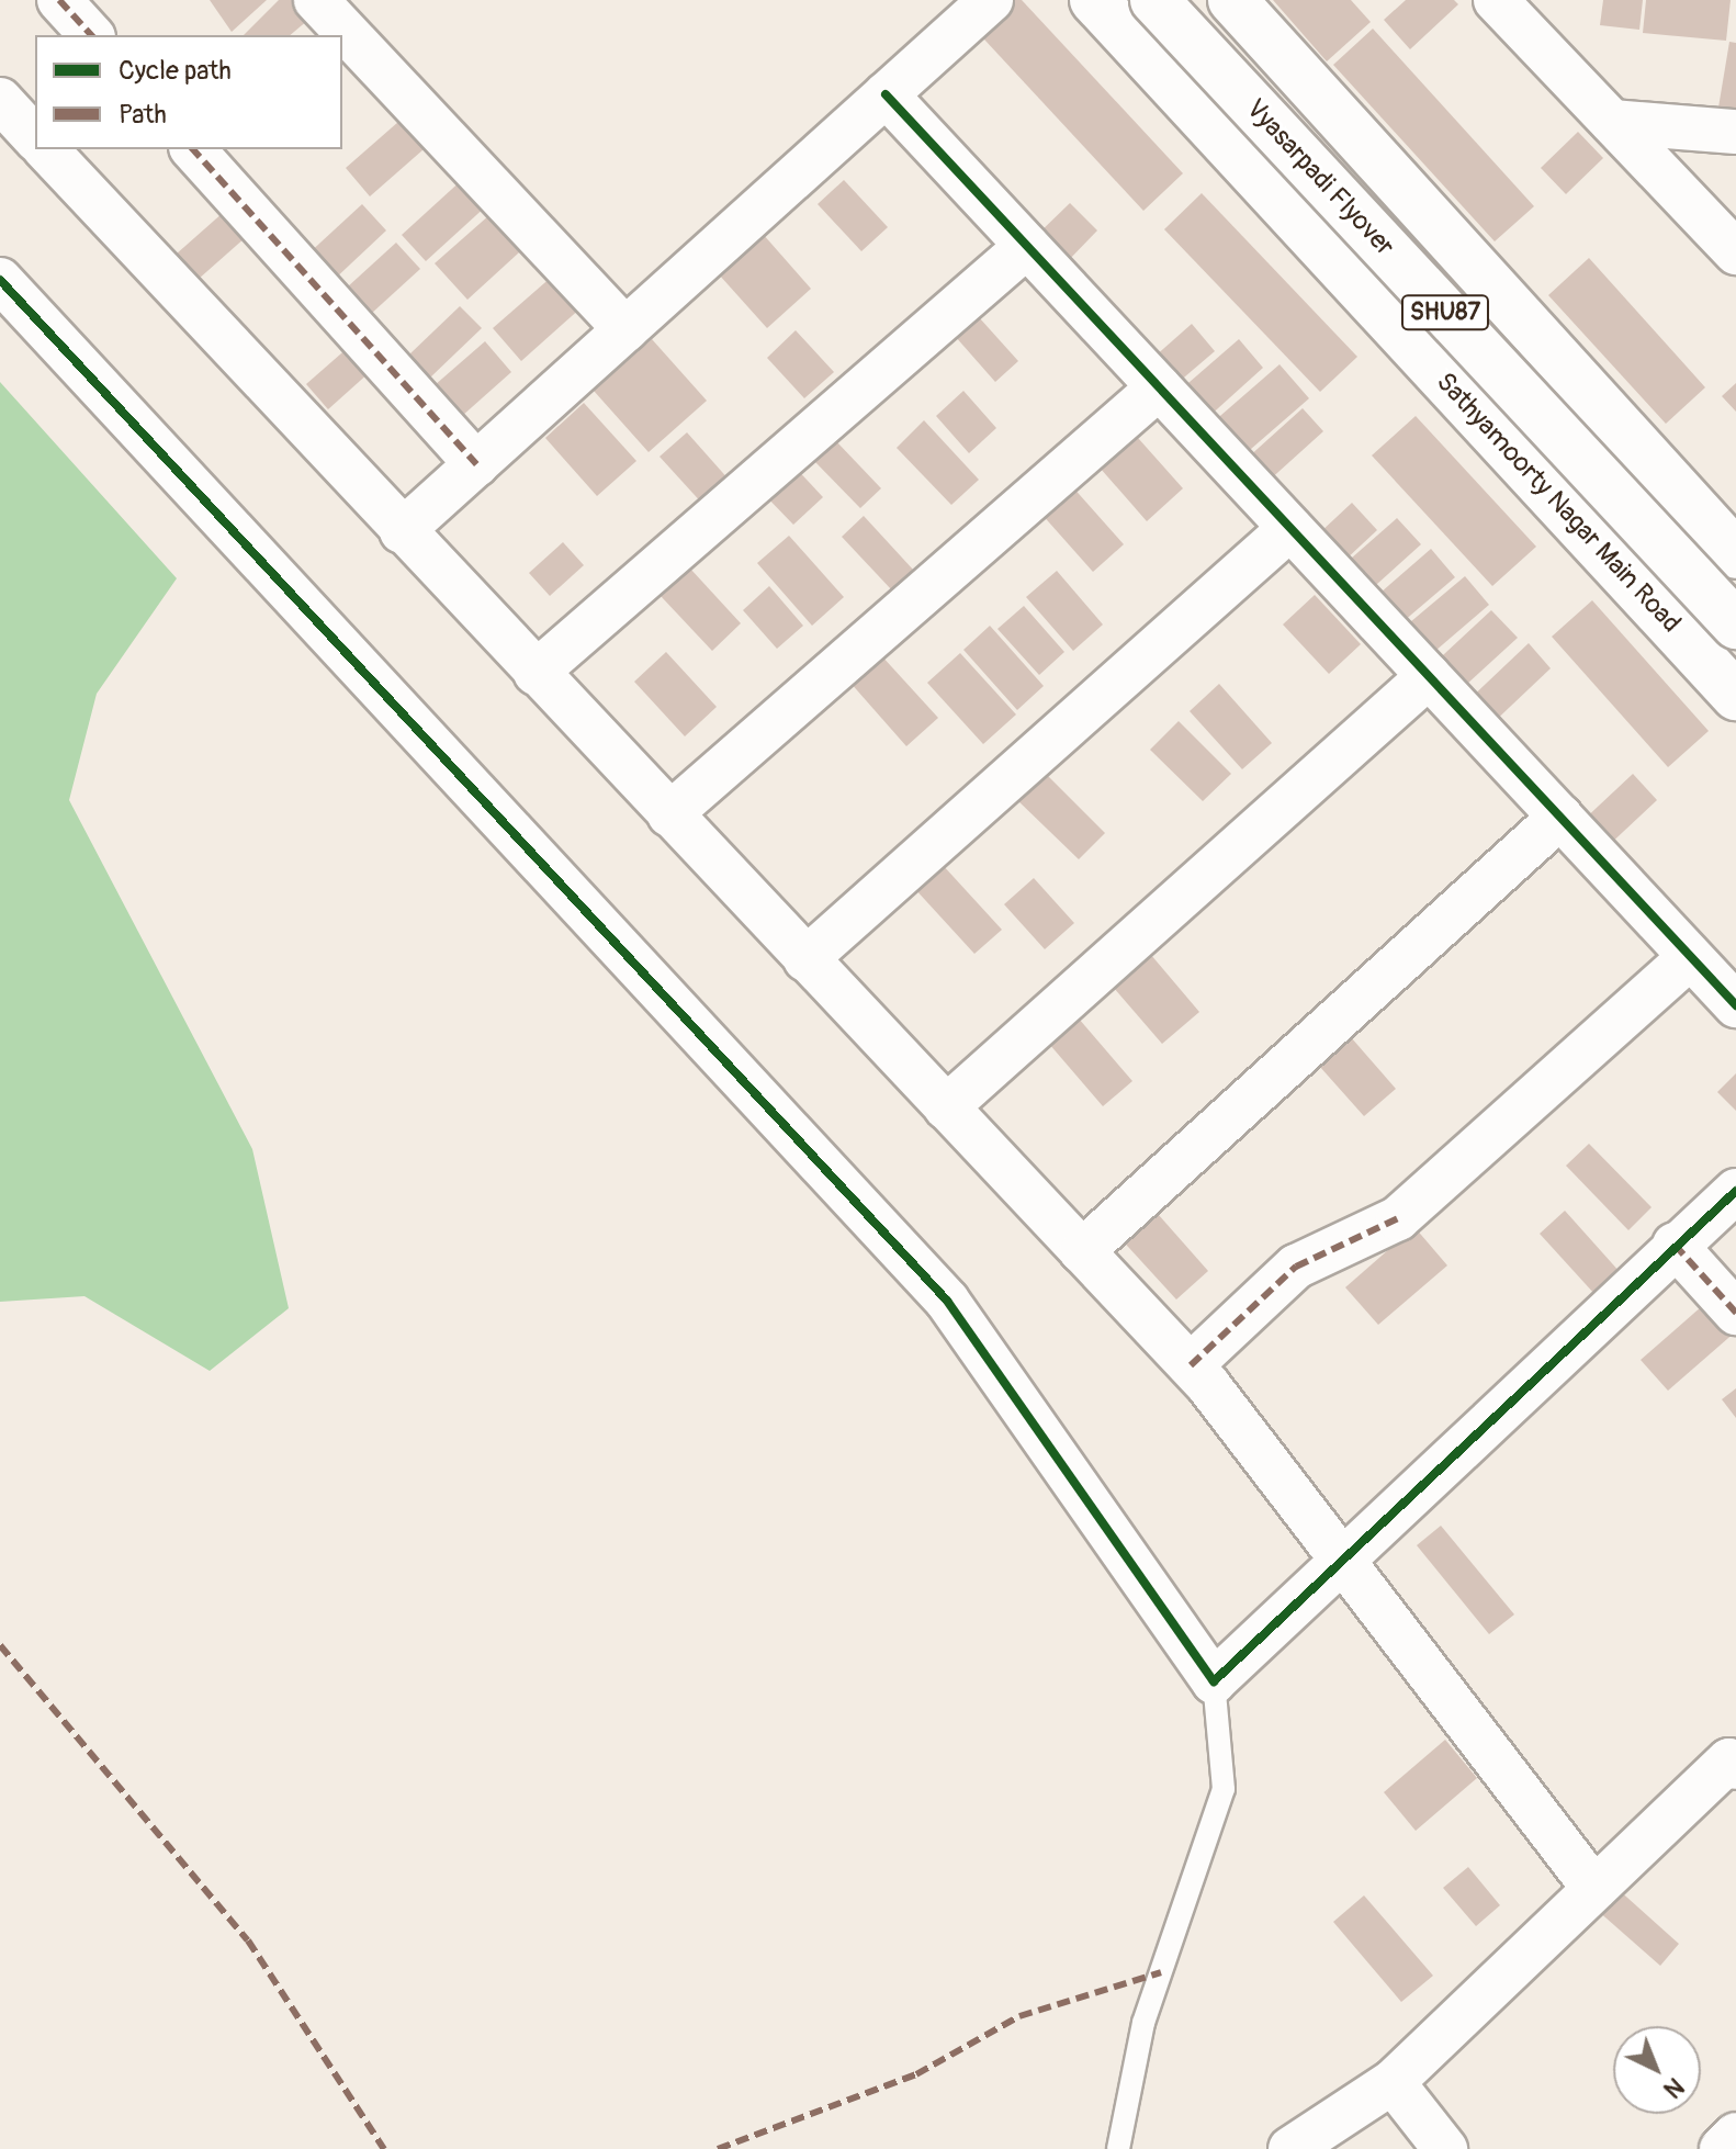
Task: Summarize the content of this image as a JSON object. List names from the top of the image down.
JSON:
{
  "streets": {
    "street": ["Vyasarpadi Flyover", "SHU87", "Sathyamoorty Nagar Main Road"]
  },
  "legend": ["Cycle path", "Path"],
  "north": "bottom right"
}
